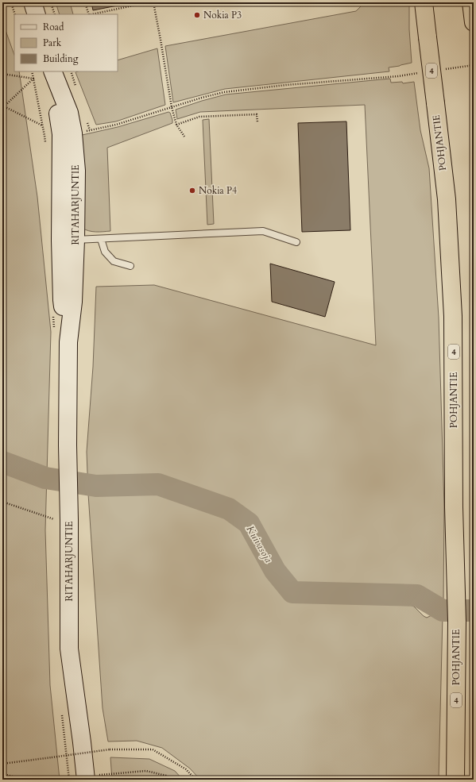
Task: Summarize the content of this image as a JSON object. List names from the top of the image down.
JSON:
{
  "streets": {
    "highway": ["4", "POHJANTIE"],
    "street": ["RITAHARJUNTIE"]
  },
  "water": ["Kuivasoja"],
  "places": ["Nokia P3", "Nokia P4"],
  "legend": ["Road", "Park", "Building"]
}
